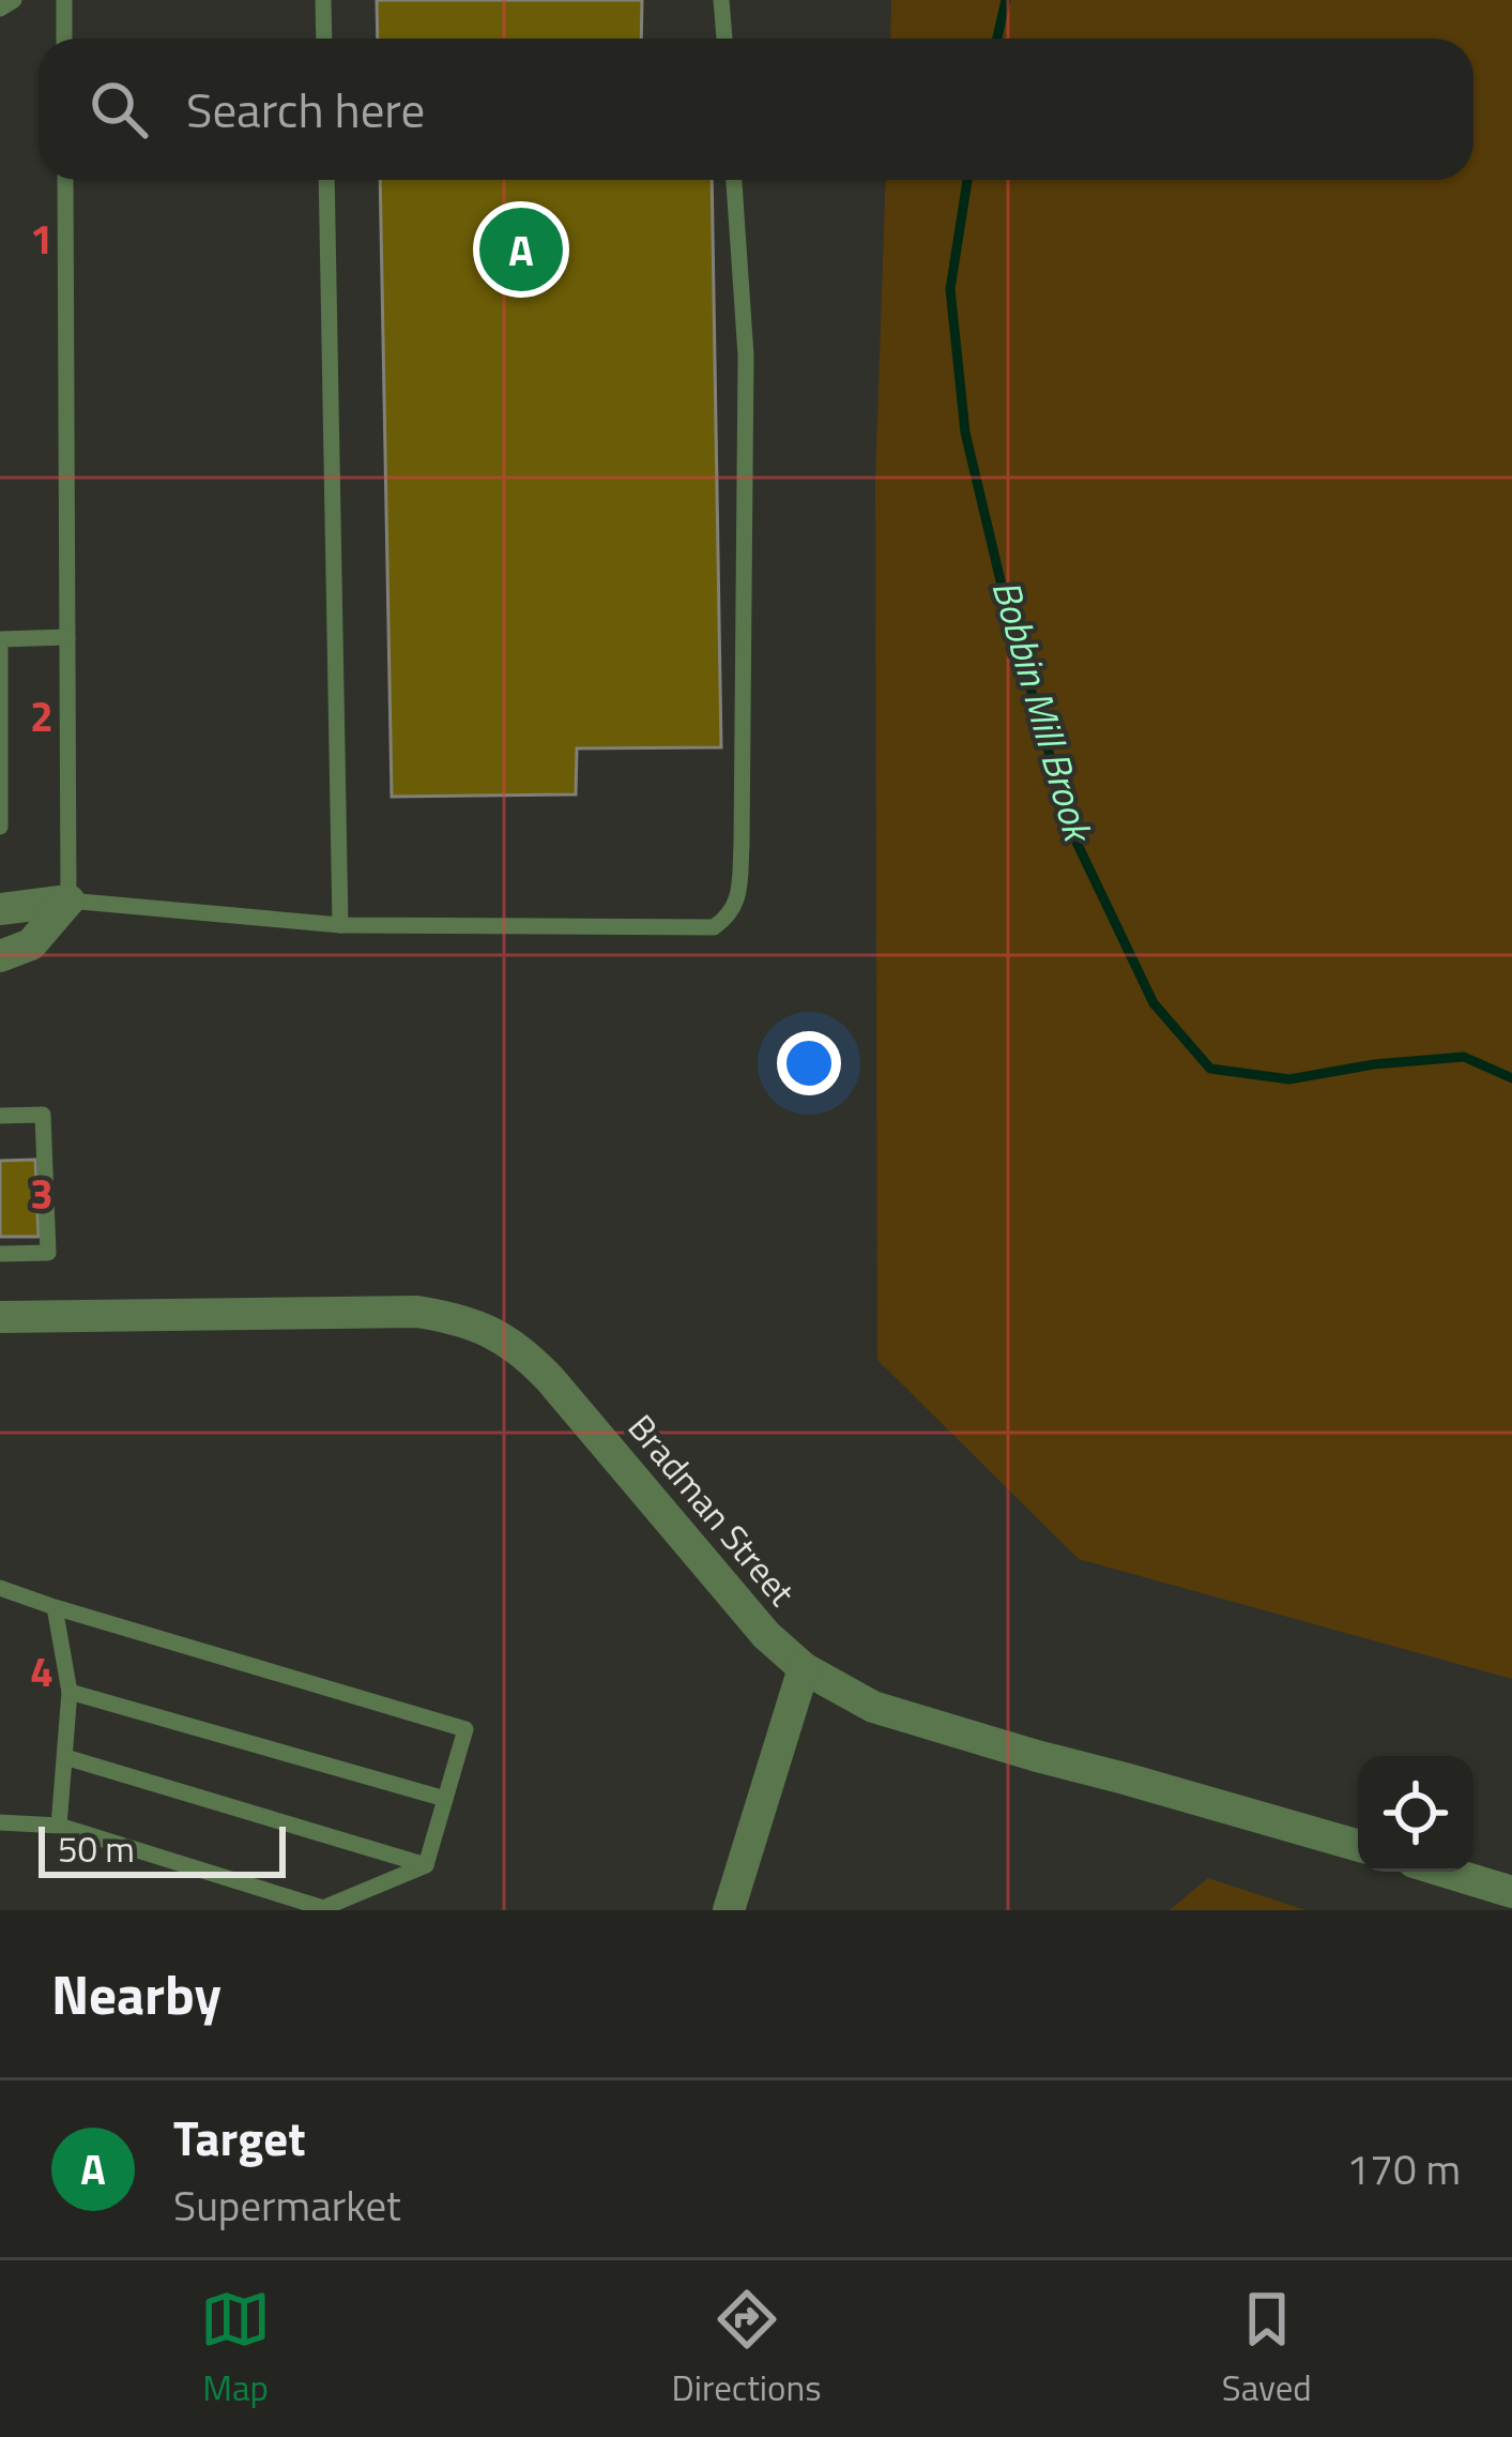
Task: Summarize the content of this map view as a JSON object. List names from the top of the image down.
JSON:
{
  "streets": {
    "street": ["Bradman Street"]
  },
  "water": ["Bobbin Mill Brook"],
  "scale_bar": "50 m",
  "page": {
    "search": "Search here",
    "pins": "A",
    "scale": "50 m",
    "heading": "Nearby",
    "list": [
      {
        "mark": "A",
        "name": "Target",
        "note": "Supermarket",
        "value": "170 m"
      }
    ],
    "nav": ["Map", "Directions", "Saved"]
  },
  "grid": {
    "rows": [
      "1",
      "2",
      "3",
      "4"
    ]
  }
}
